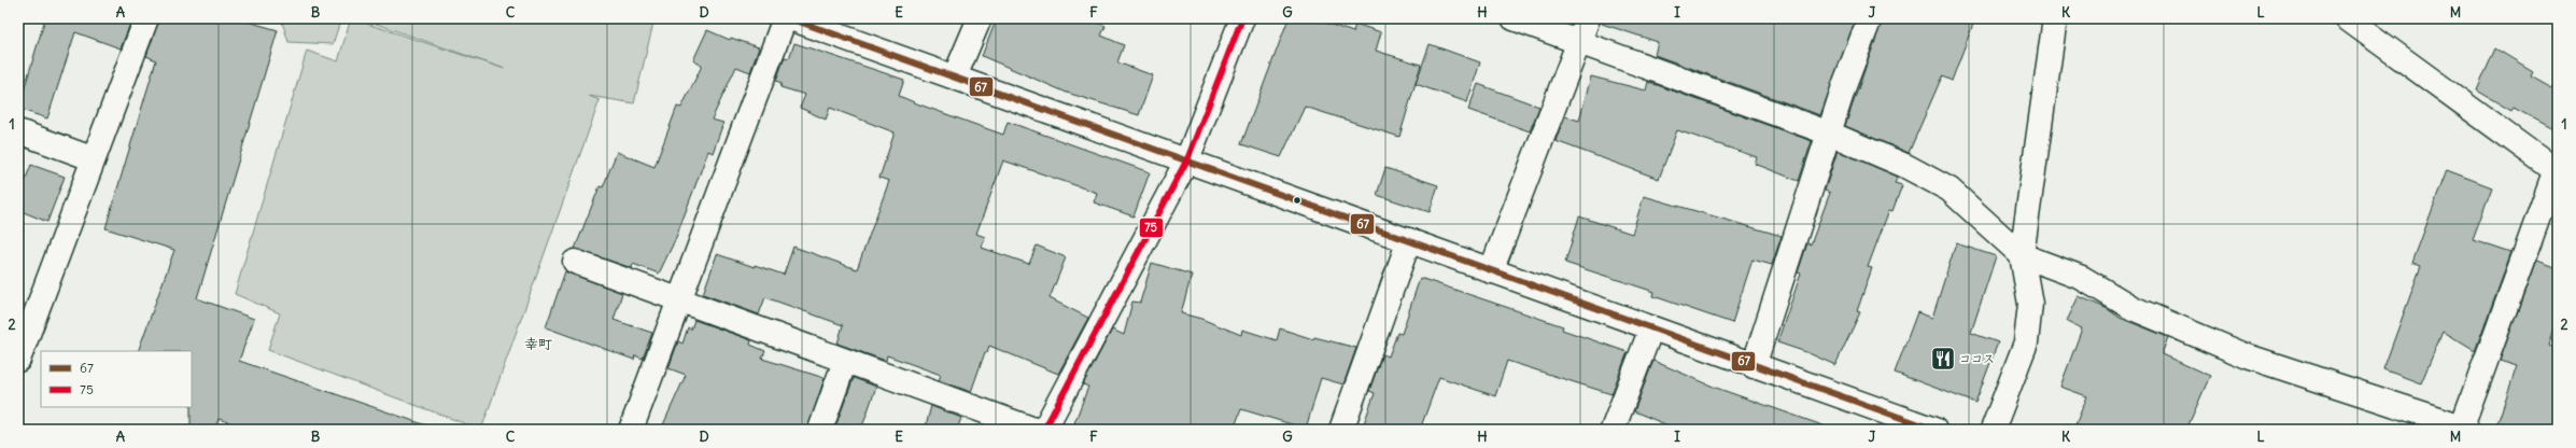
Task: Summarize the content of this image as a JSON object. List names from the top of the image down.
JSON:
{
  "districts": ["幸町"],
  "places": {
    "restaurant": ["ココス"]
  },
  "lines": ["transit line 67", "transit line 75"],
  "legend": ["67", "75"],
  "grid": {
    "columns": [
      "A",
      "B",
      "C",
      "D",
      "E",
      "F",
      "G",
      "H",
      "I",
      "J",
      "K",
      "L",
      "M"
    ],
    "rows": ["1", "2"]
  }
}
